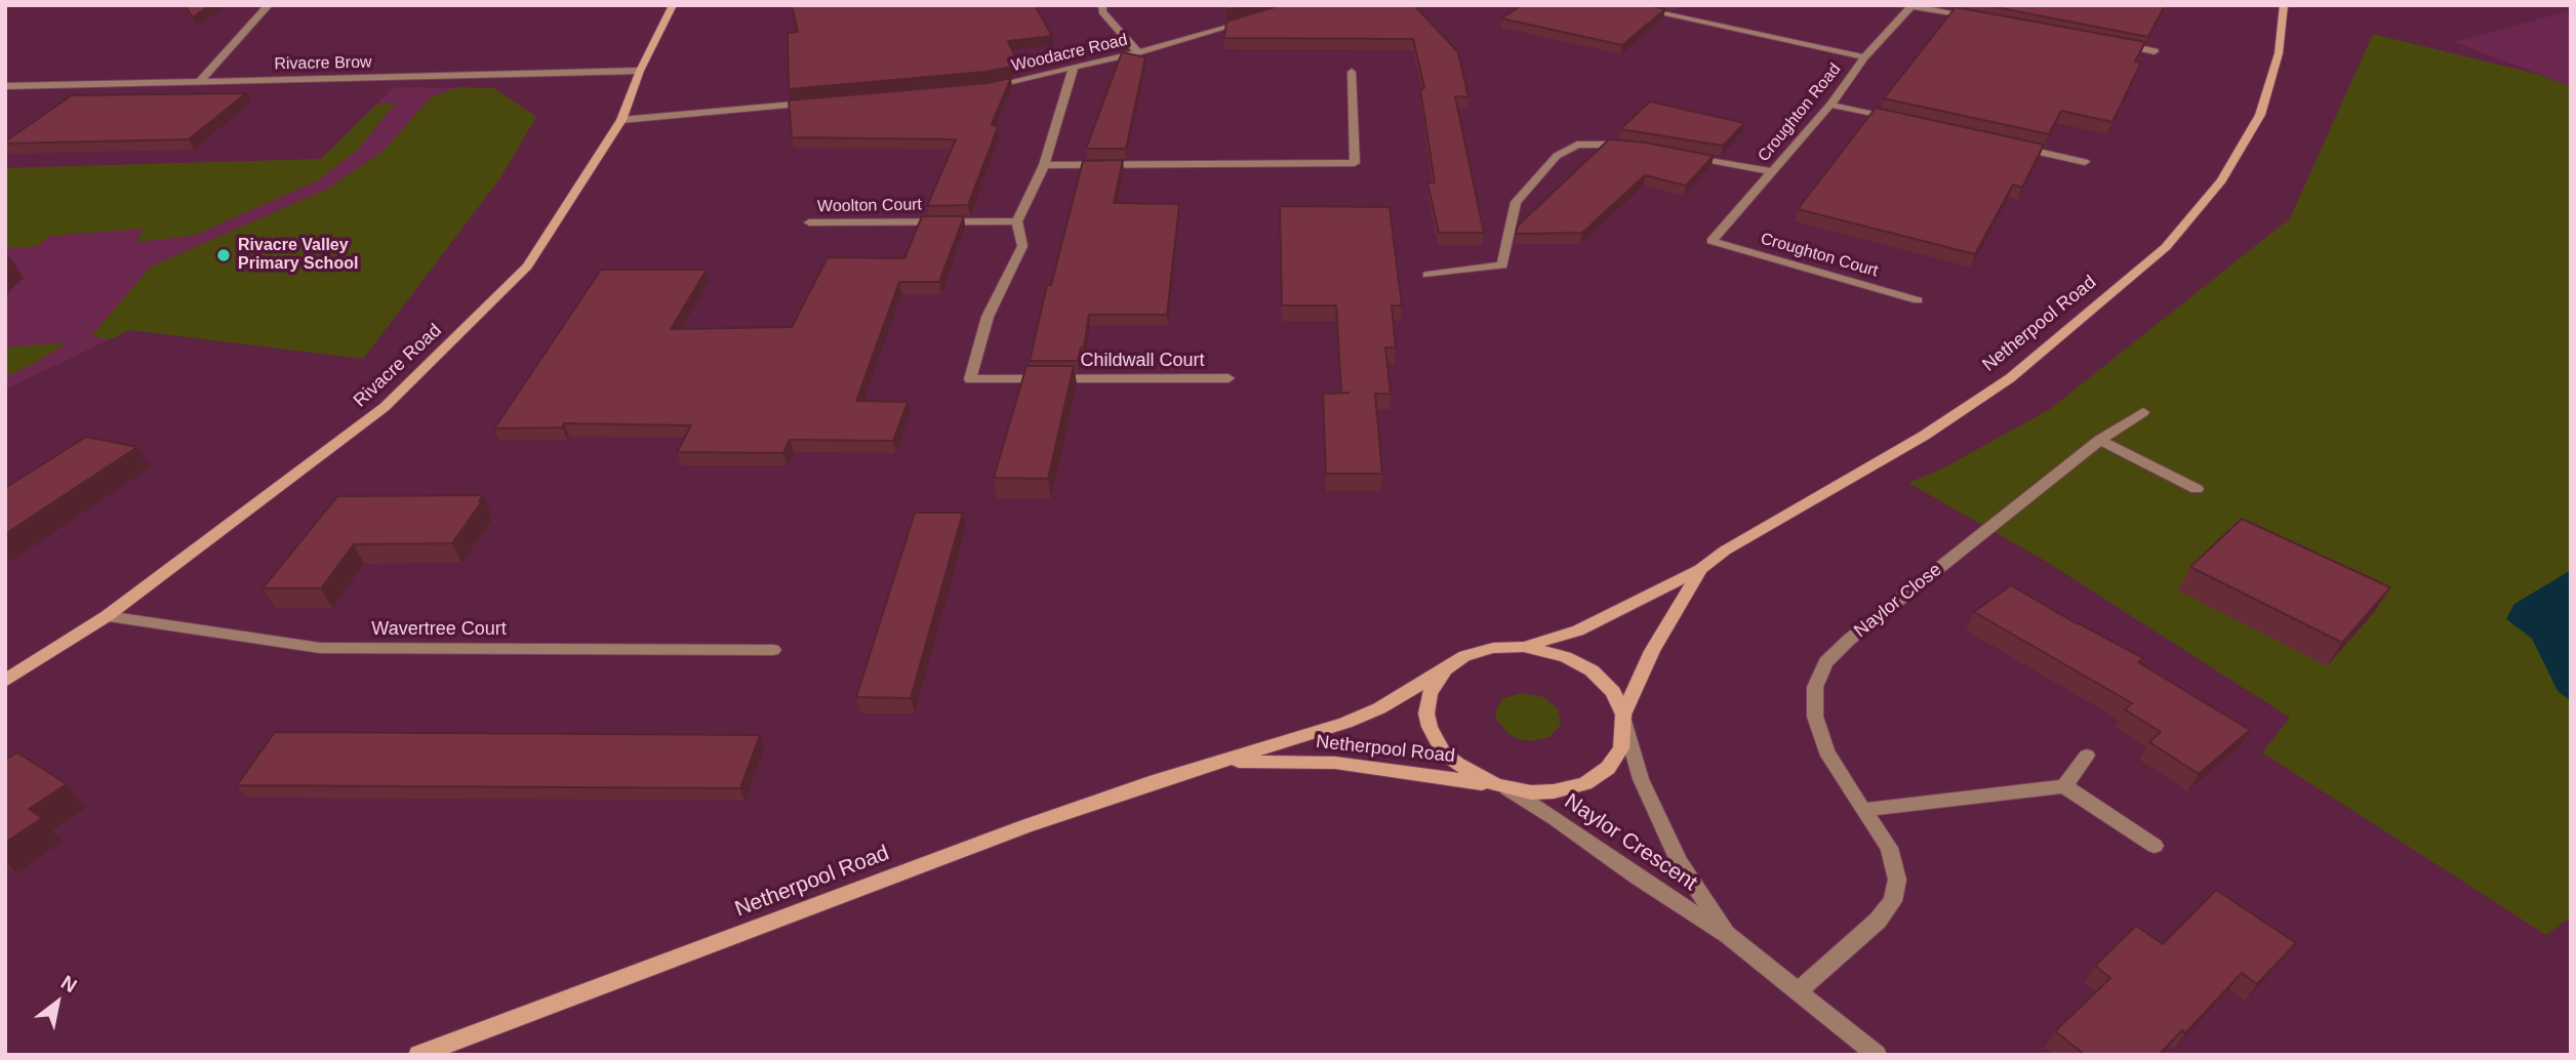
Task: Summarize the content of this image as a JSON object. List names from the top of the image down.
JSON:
{
  "streets": {
    "main road": ["Netherpool Road", "Rivacre Road"],
    "street": [
      "Woodacre Road",
      "Rivacre Brow",
      "Croughton Road",
      "Woolton Court",
      "Croughton Court",
      "Childwall Court",
      "Naylor Close",
      "Wavertree Court",
      "Naylor Crescent"
    ]
  },
  "crossings": [
    ["Rivacre Brow", "Rivacre Road"],
    ["Croughton Road", "Croughton Court"],
    ["Woolton Court", "Childwall Court"],
    ["Netherpool Road", "Naylor Crescent"],
    ["Rivacre Road", "Wavertree Court"],
    ["Naylor Close", "Naylor Crescent"]
  ],
  "places": ["Rivacre Valley Primary School"],
  "north": "top right"
}
